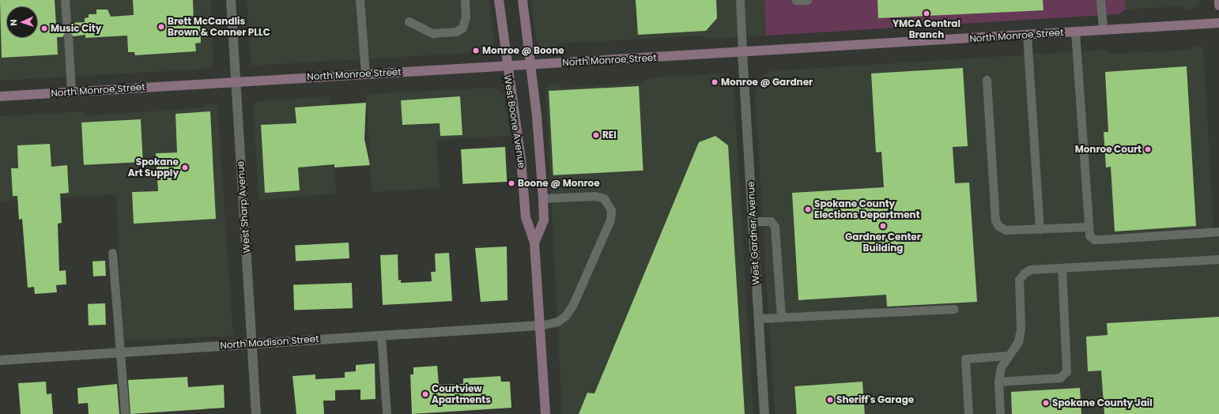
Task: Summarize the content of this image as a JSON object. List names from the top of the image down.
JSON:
{
  "streets": {
    "main road": ["North Monroe Street", "West Boone Avenue"],
    "street": ["West Sharp Avenue", "West Gardner Avenue", "North Madison Street"]
  },
  "crossings": [
    ["North Monroe Street", "West Boone Avenue"],
    ["North Monroe Street", "West Sharp Avenue"],
    ["North Monroe Street", "West Gardner Avenue"],
    ["West Boone Avenue", "North Madison Street"],
    ["West Sharp Avenue", "North Madison Street"]
  ],
  "places": [
    "YMCA Central Branch",
    "Brett McCandlis Brown & Conner PLLC",
    "Music City",
    "Monroe @ Boone",
    "Monroe @ Gardner",
    "REI",
    "Monroe Court",
    "Spokane Art Supply",
    "Boone @ Monroe",
    "Spokane County Elections Department",
    "Gardner Center Building",
    "Courtview Apartments",
    "Sheriff's Garage",
    "Spokane County Jail"
  ],
  "north": "left"
}
